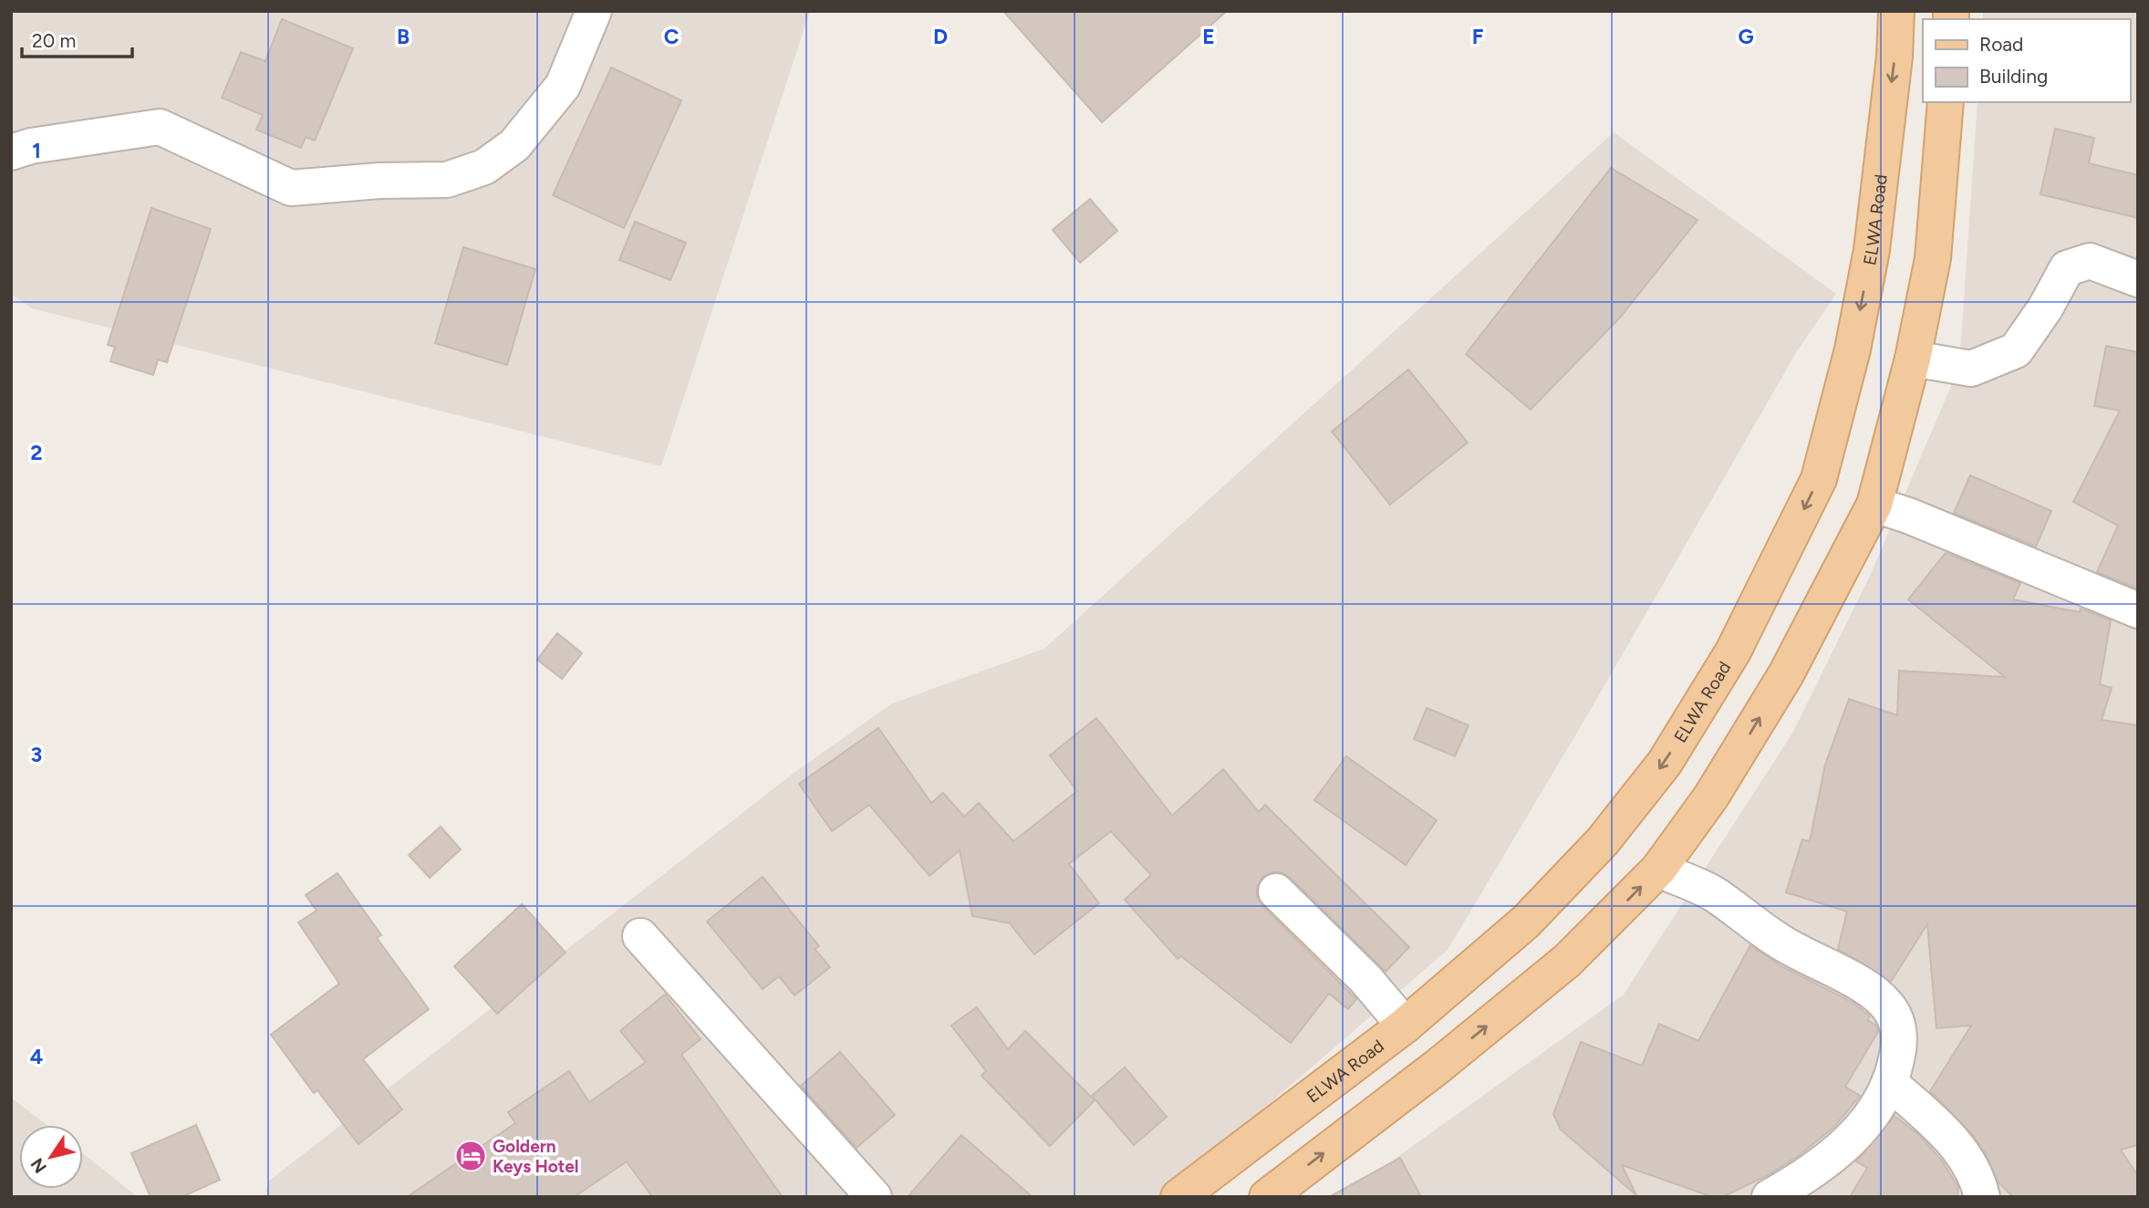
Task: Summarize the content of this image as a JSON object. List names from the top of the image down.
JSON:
{
  "streets": {
    "main road": ["ELWA Road"]
  },
  "places": {
    "hotel": ["Goldern Keys Hotel"]
  },
  "legend": ["Road", "Building"],
  "scale_bar": "20 m",
  "north": "bottom left",
  "grid": {
    "columns": [
      "B",
      "C",
      "D",
      "E",
      "F",
      "G"
    ],
    "rows": [
      "1",
      "2",
      "3",
      "4"
    ]
  }
}
